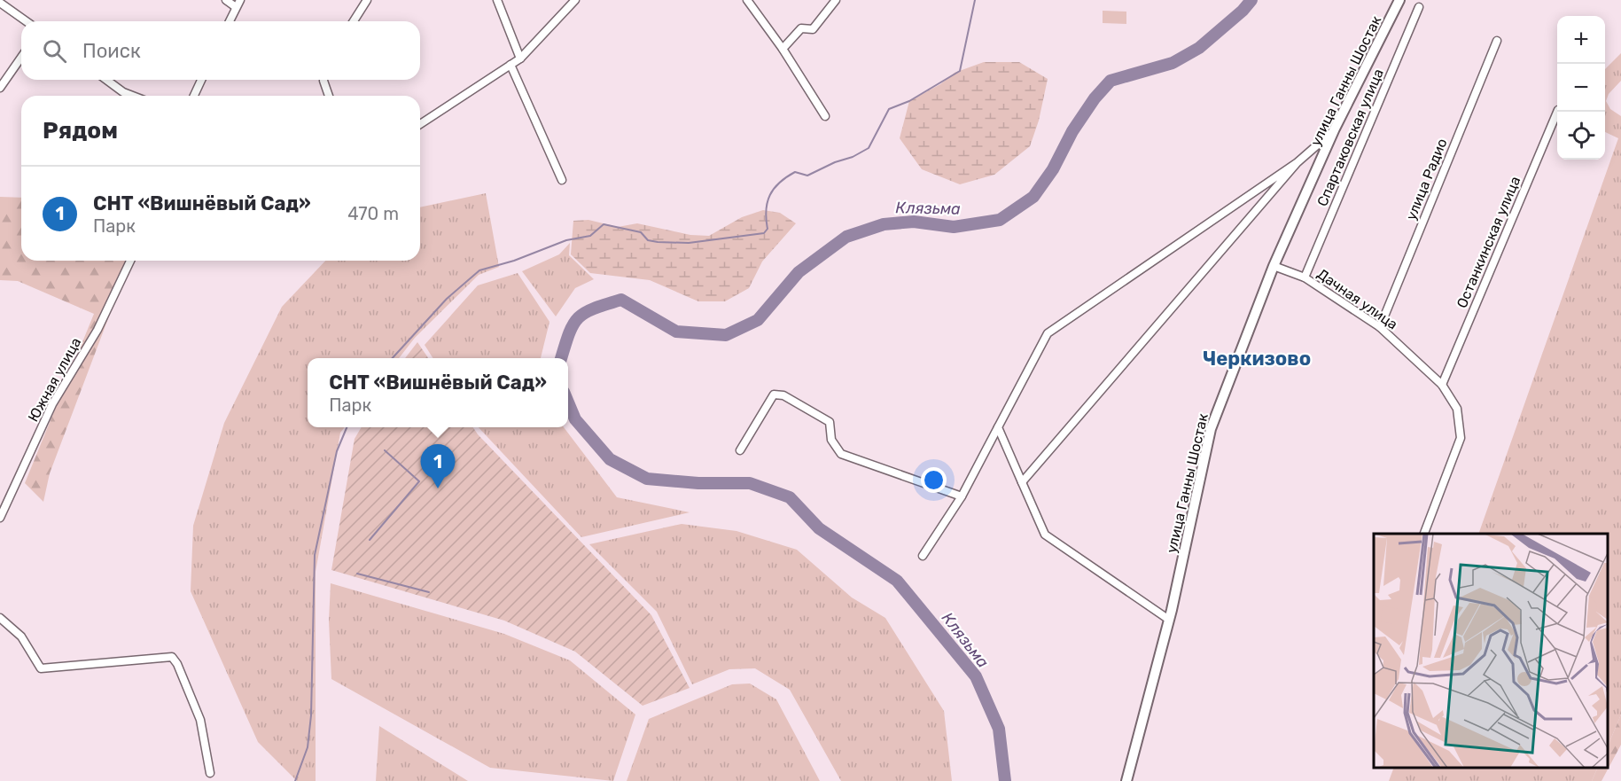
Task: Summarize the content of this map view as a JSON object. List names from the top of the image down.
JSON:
{
  "streets": {
    "main road": ["улица Ганны Шостак"],
    "street": [
      "Спартаковская улица",
      "улица Радио",
      "Останкинская улица",
      "Дачная улица",
      "Южная улица"
    ]
  },
  "crossings": [
    ["улица Ганны Шостак", "Дачная улица"],
    ["Спартаковская улица", "Дачная улица"],
    ["улица Радио", "Дачная улица"],
    ["Останкинская улица", "Дачная улица"]
  ],
  "districts": ["Черкизово"],
  "water": ["Клязьма"],
  "page": {
    "map_buttons": ["+", "−"],
    "search": "Поиск",
    "heading": "Рядом",
    "list": [
      {
        "mark": "1",
        "name": "СНТ «Вишнёвый Сад»",
        "note": "Парк",
        "value": "470 m"
      }
    ],
    "popup": ["СНТ «Вишнёвый Сад»", "Парк"],
    "pins": "1"
  }
}
